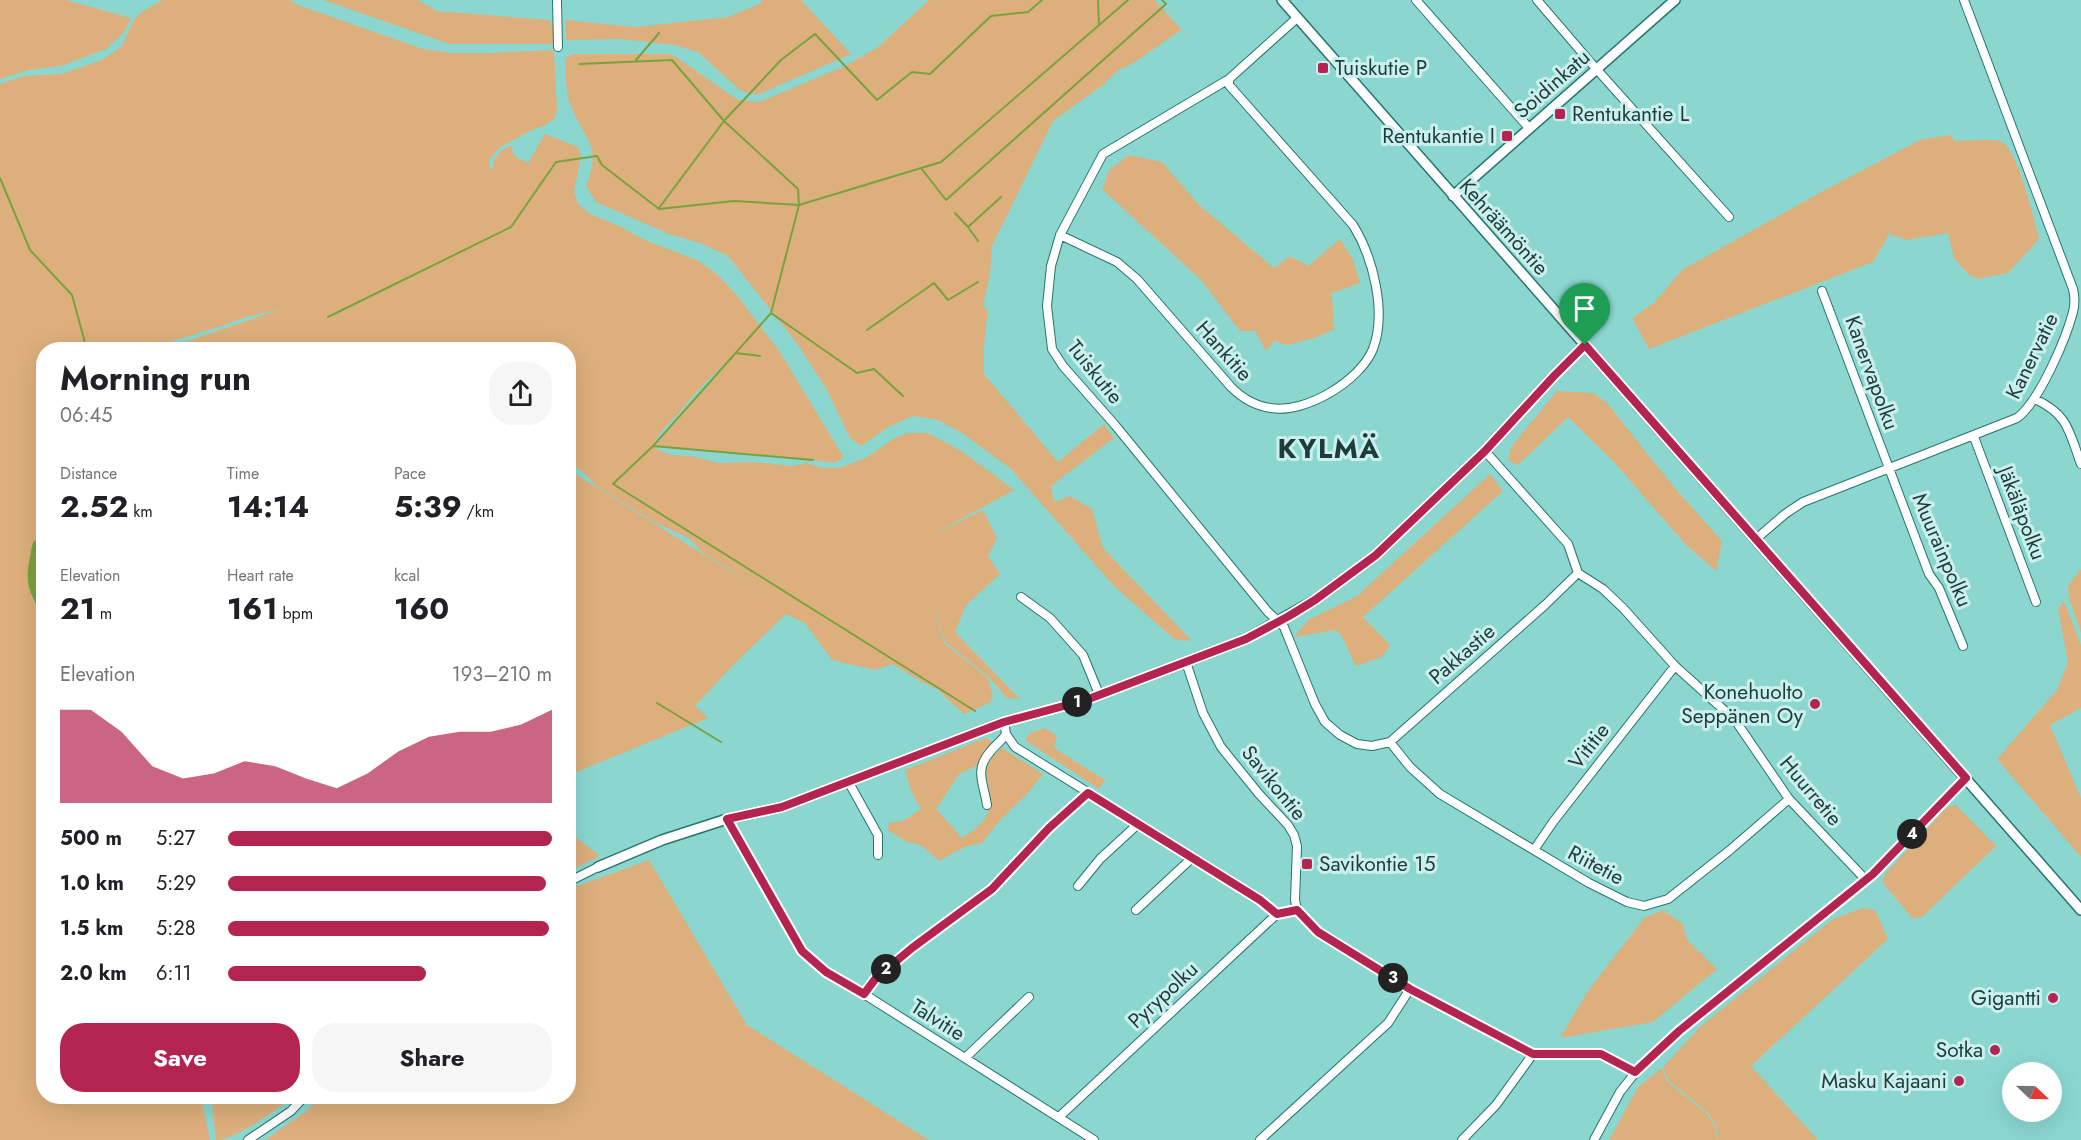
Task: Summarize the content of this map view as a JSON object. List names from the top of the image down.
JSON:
{
  "streets": {
    "street": [
      "Soidinkatu",
      "Kehräämöntie",
      "Hankitie",
      "Kanervatie",
      "Tuiskutie",
      "Kanervapolku",
      "Jäkäläpolku",
      "Muurainpolku",
      "Pakkastie",
      "Vititie",
      "Savikontie",
      "Huurretie",
      "Riitetie",
      "Pyrypolku",
      "Talvitie"
    ]
  },
  "crossings": [
    ["Soidinkatu", "Kehräämöntie"],
    ["Kehräämöntie", "Kanervatie"],
    ["Kehräämöntie", "Tuiskutie"],
    ["Hankitie", "Tuiskutie"],
    ["Kanervatie", "Kanervapolku"],
    ["Kanervatie", "Jäkäläpolku"],
    ["Kanervatie", "Muurainpolku"],
    ["Kanervapolku", "Muurainpolku"],
    ["Pakkastie", "Huurretie"],
    ["Pakkastie", "Riitetie"],
    ["Vititie", "Huurretie"],
    ["Vititie", "Riitetie"],
    ["Huurretie", "Riitetie"],
    ["Pyrypolku", "Talvitie"]
  ],
  "districts": ["KYLMÄ"],
  "places": {
    "transit": [
      "Tuiskutie P",
      "Rentukantie L",
      "Rentukantie I",
      "Savikontie 15"
    ],
    "other": [
      "Konehuolto Seppänen Oy",
      "Gigantti",
      "Sotka",
      "Masku Kajaani"
    ]
  },
  "north": "right",
  "page": {
    "heading": ["Morning run", "06:45"],
    "stats": [
      ["Distance", "2.52 km"],
      ["Time", "14:14"],
      ["Pace", "5:39 /km"],
      ["Elevation", "21 m"],
      ["Heart rate", "161 bpm"],
      ["kcal", "160"]
    ],
    "chart": ["Elevation", "193–210 m"],
    "pins": [
      "1",
      "4",
      "2",
      "3"
    ],
    "list": [
      {
        "name": "500 m",
        "note": "5:27"
      },
      {
        "name": "1.0 km",
        "note": "5:29"
      },
      {
        "name": "1.5 km",
        "note": "5:28"
      },
      {
        "name": "2.0 km",
        "note": "6:11"
      }
    ],
    "buttons": ["Save", "Share"]
  }
}
